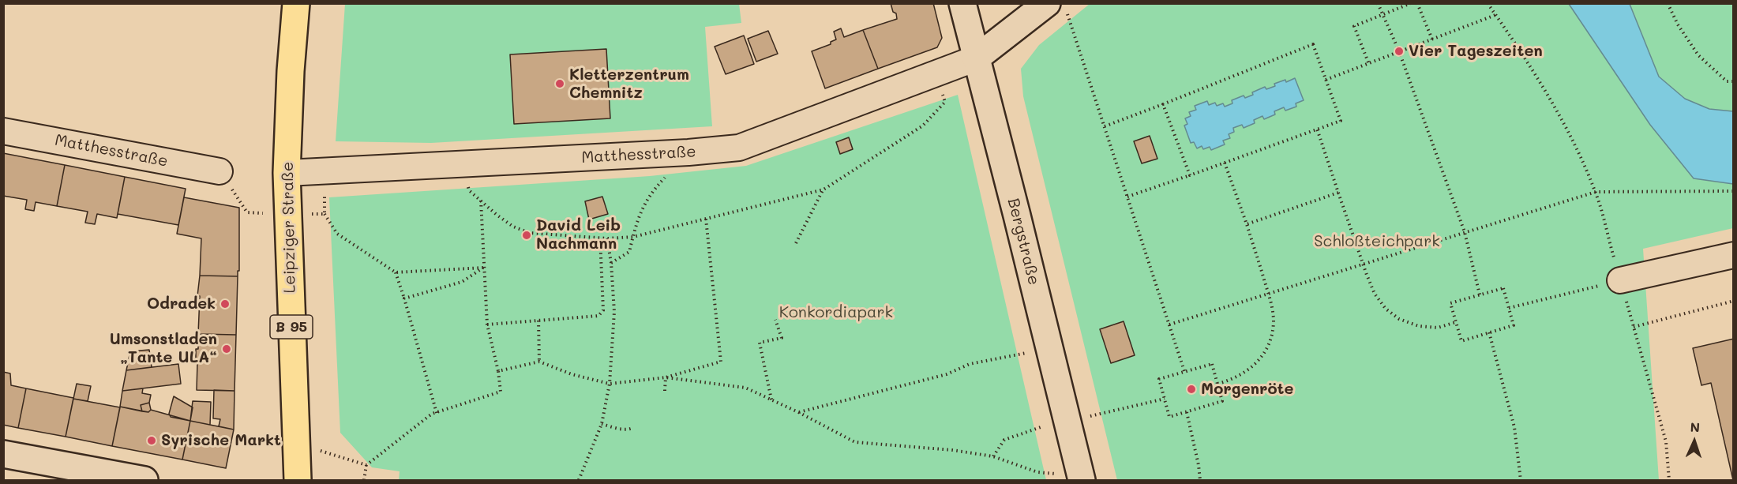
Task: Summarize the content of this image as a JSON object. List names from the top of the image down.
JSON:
{
  "streets": {
    "main road": ["Leipziger Straße", "B 95"],
    "street": ["Matthesstraße", "Bergstraße"]
  },
  "crossings": [
    ["Matthesstraße", "Leipziger Straße"],
    ["Matthesstraße", "Bergstraße"]
  ],
  "parks": ["Schloßteichpark", "Konkordiapark"],
  "places": [
    "Vier Tageszeiten",
    "Kletterzentrum Chemnitz",
    "David Leib Nachmann",
    "Odradek",
    "Umsonstladen „Tante ULA“",
    "Morgenröte",
    "Syrische Markt"
  ],
  "north": "top"
}
